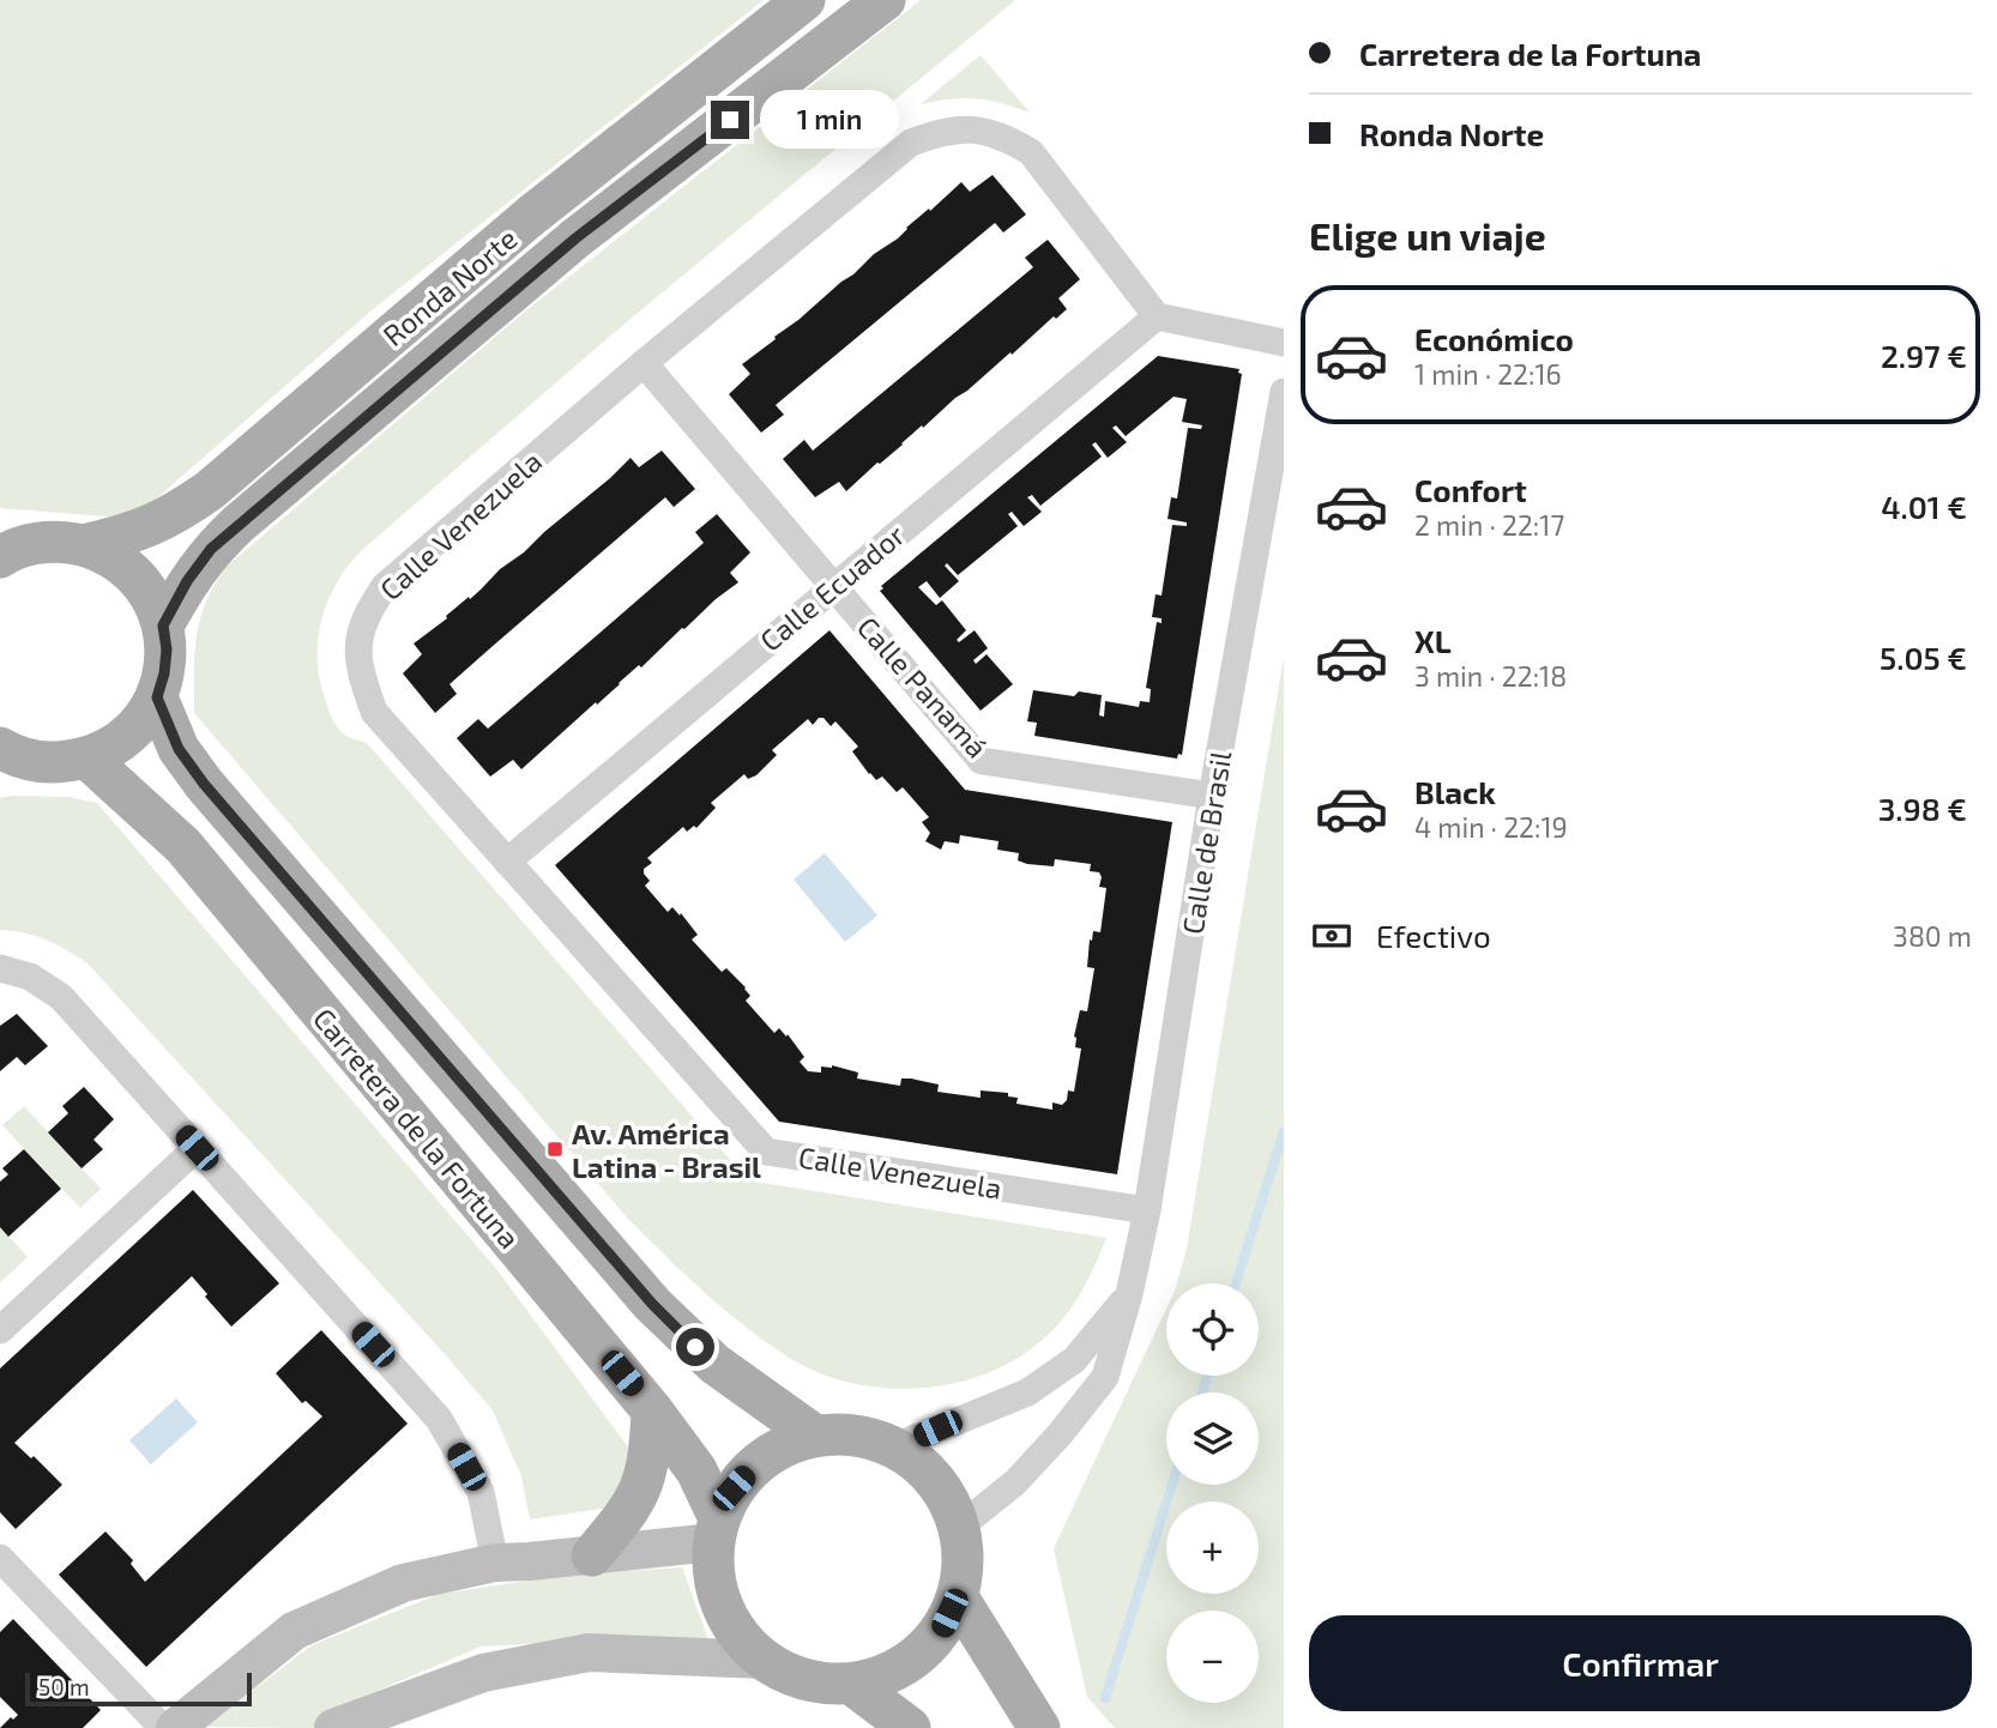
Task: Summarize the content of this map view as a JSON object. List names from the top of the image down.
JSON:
{
  "streets": {
    "main road": ["Ronda Norte", "Carretera de la Fortuna"],
    "street": [
      "Calle Venezuela",
      "Calle Ecuador",
      "Calle Panamá",
      "Calle de Brasil"
    ]
  },
  "crossings": [
    ["Calle Venezuela", "Calle Ecuador"],
    ["Calle Venezuela", "Calle Panamá"],
    ["Calle Venezuela", "Calle de Brasil"],
    ["Calle Ecuador", "Calle Panamá"],
    ["Calle Panamá", "Calle de Brasil"],
    ["Calle de Brasil", "Carretera de la Fortuna"]
  ],
  "places": {
    "transit": ["Av. América Latina - Brasil"]
  },
  "scale_bar": "50 m",
  "page": {
    "banner": ["Carretera de la Fortuna", "Ronda Norte"],
    "bubble": "1 min",
    "heading": "Elige un viaje",
    "list": [
      {
        "name": "Económico",
        "note": "1 min · 22:16",
        "value": "2.97 €"
      },
      {
        "name": "Confort",
        "note": "2 min · 22:17",
        "value": "4.01 €"
      },
      {
        "name": "XL",
        "note": "3 min · 22:18",
        "value": "5.05 €"
      },
      {
        "name": "Black",
        "note": "4 min · 22:19",
        "value": "3.98 €"
      }
    ],
    "pay": ["Efectivo", "380 m"],
    "map_buttons": ["+", "−"],
    "buttons": "Confirmar",
    "scale": "50 m"
  }
}
